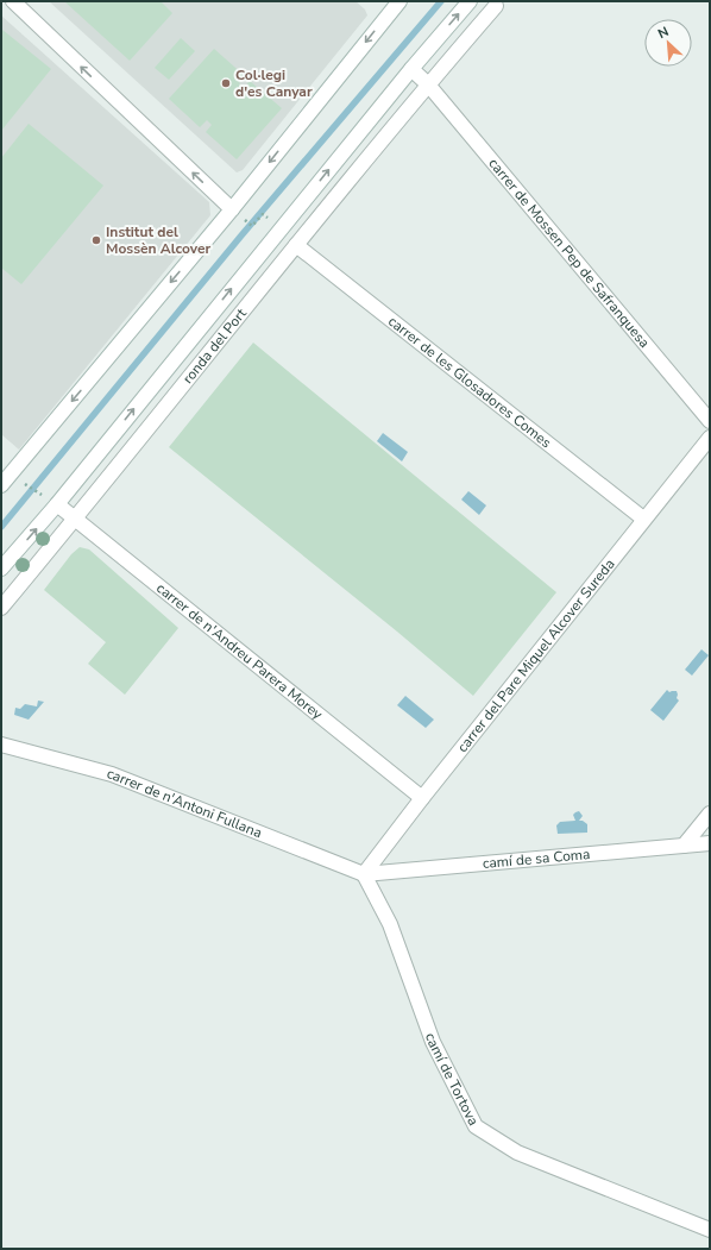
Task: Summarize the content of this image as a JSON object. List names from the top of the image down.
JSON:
{
  "streets": {
    "street": [
      "carrer de Mossen Pep de Safranquesa",
      "ronda del Port",
      "carrer de les Glosadores Comes",
      "carrer de n'Andreu Parera Morey",
      "carrer del Pare Miquel Alcover Sureda",
      "carrer de n'Antoni Fullana",
      "camí de sa Coma",
      "camí de Tortova"
    ]
  },
  "crossings": [
    ["carrer de Mossen Pep de Safranquesa", "ronda del Port"],
    ["ronda del Port", "carrer de les Glosadores Comes"],
    ["ronda del Port", "carrer de n'Andreu Parera Morey"],
    ["carrer de les Glosadores Comes", "carrer del Pare Miquel Alcover Sureda"],
    ["carrer de n'Andreu Parera Morey", "carrer del Pare Miquel Alcover Sureda"],
    ["carrer del Pare Miquel Alcover Sureda", "carrer de n'Antoni Fullana"],
    ["carrer del Pare Miquel Alcover Sureda", "camí de sa Coma"],
    ["carrer del Pare Miquel Alcover Sureda", "camí de Tortova"],
    ["carrer de n'Antoni Fullana", "camí de sa Coma"],
    ["carrer de n'Antoni Fullana", "camí de Tortova"],
    ["camí de sa Coma", "camí de Tortova"]
  ],
  "places": ["Col·legi d'es Canyar", "Institut del Mossèn Alcover"],
  "north": "top left"
}
